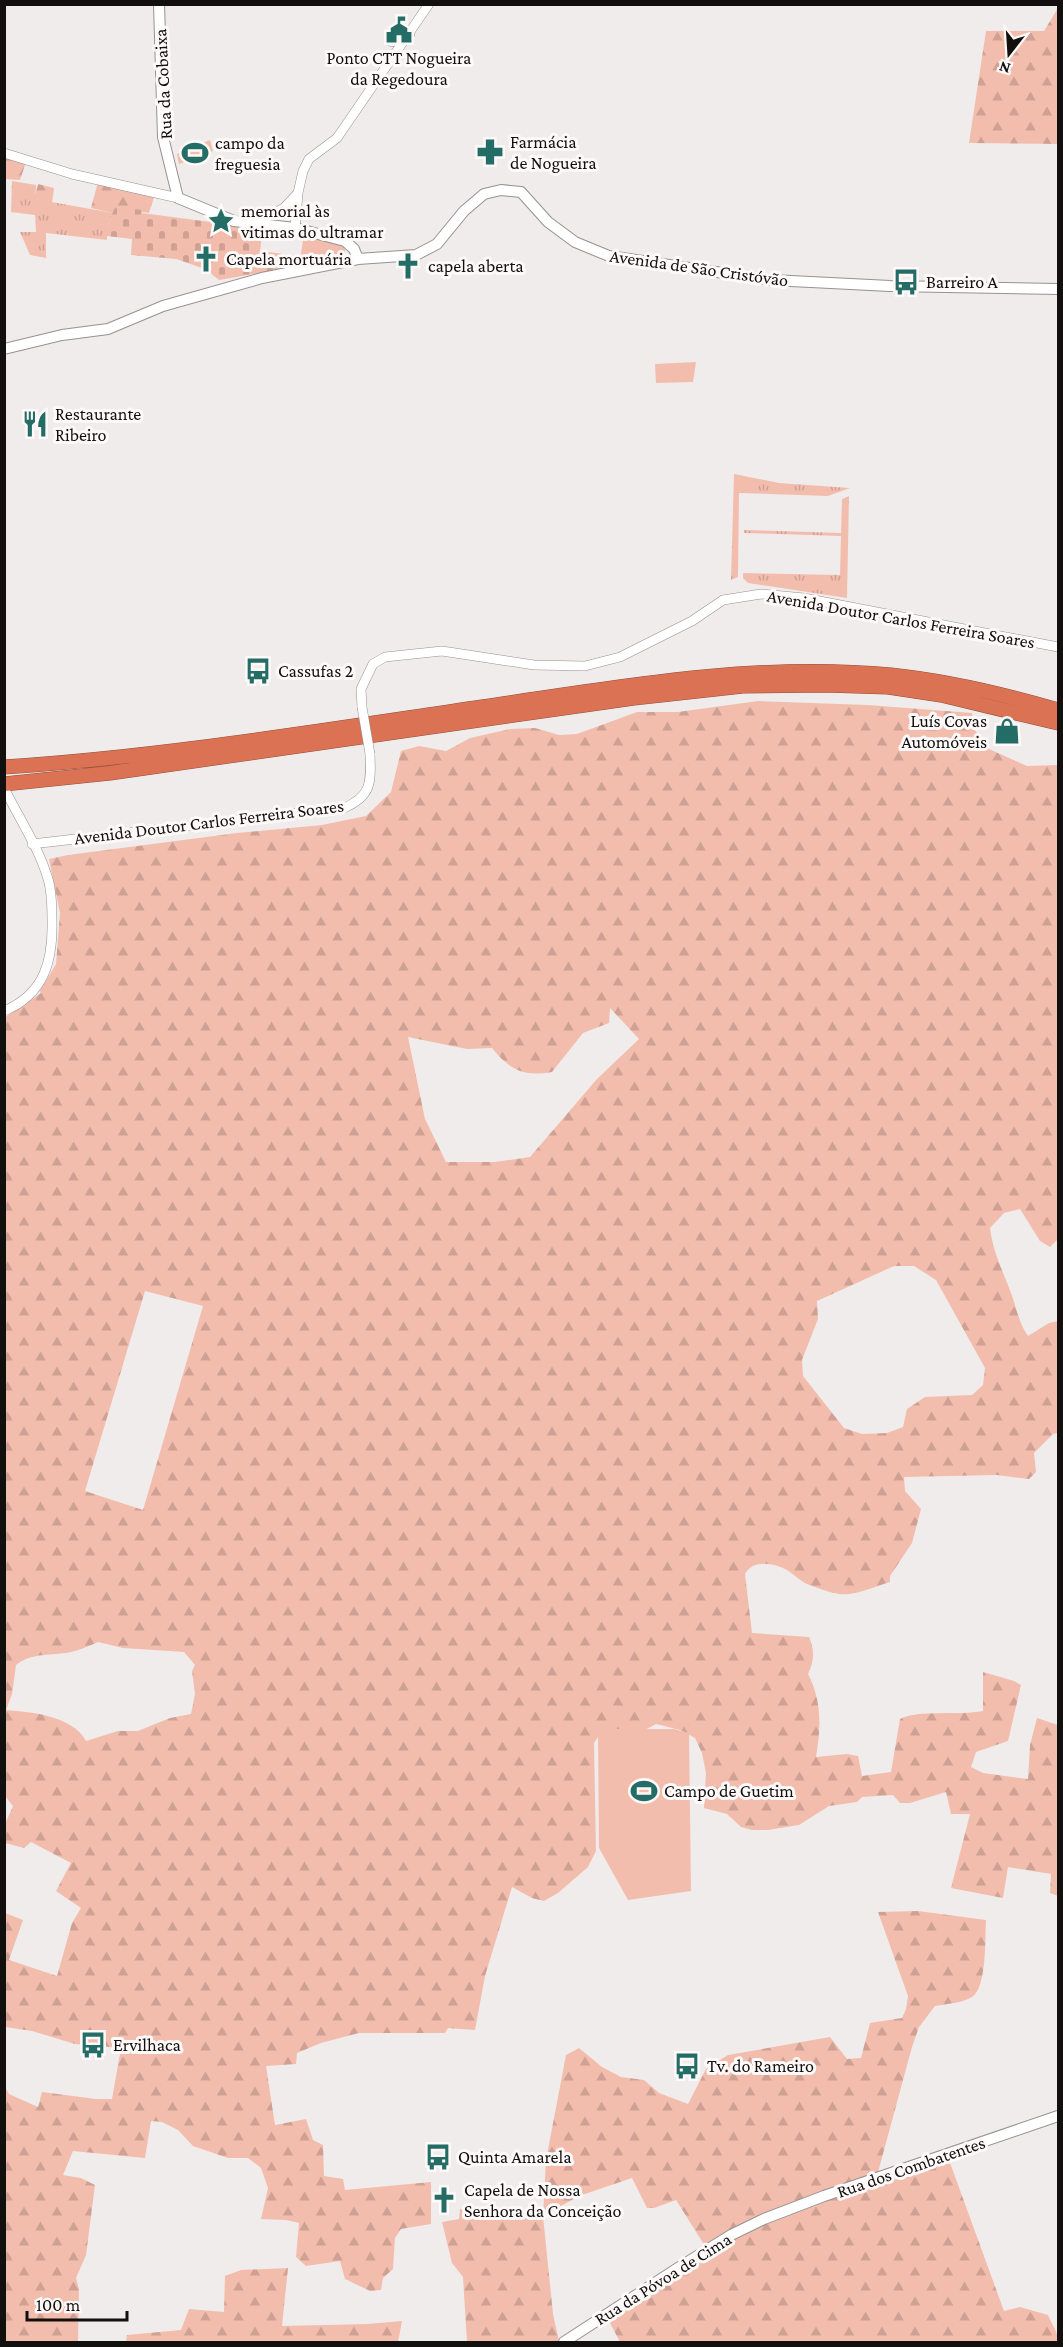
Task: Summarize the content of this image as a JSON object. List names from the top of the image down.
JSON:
{
  "streets": {
    "main road": [
      "Rua da Cobaixa",
      "Avenida de São Cristóvão",
      "Rua dos Combatentes",
      "Rua da Póvoa de Cima"
    ],
    "street": ["Avenida Doutor Carlos Ferreira Soares"]
  },
  "crossings": [
    ["Rua dos Combatentes", "Rua da Póvoa de Cima"]
  ],
  "places": {
    "public building": ["Ponto CTT Nogueira da Regedoura"],
    "pharmacy": ["Farmácia de Nogueira"],
    "sports": ["campo da freguesia", "Campo de Guetim"],
    "place": ["memorial às vitimas do ultramar"],
    "church": ["Capela mortuária", "capela aberta", "Capela de Nossa Senhora da Conceição"],
    "bus stop": [
      "Barreiro A",
      "Cassufas 2",
      "Ervilhaca",
      "Tv. do Rameiro",
      "Quinta Amarela"
    ],
    "restaurant": ["Restaurante Ribeiro"],
    "shop": ["Luís Covas Automóveis"]
  },
  "scale_bar": "100 m",
  "north": "bottom"
}
